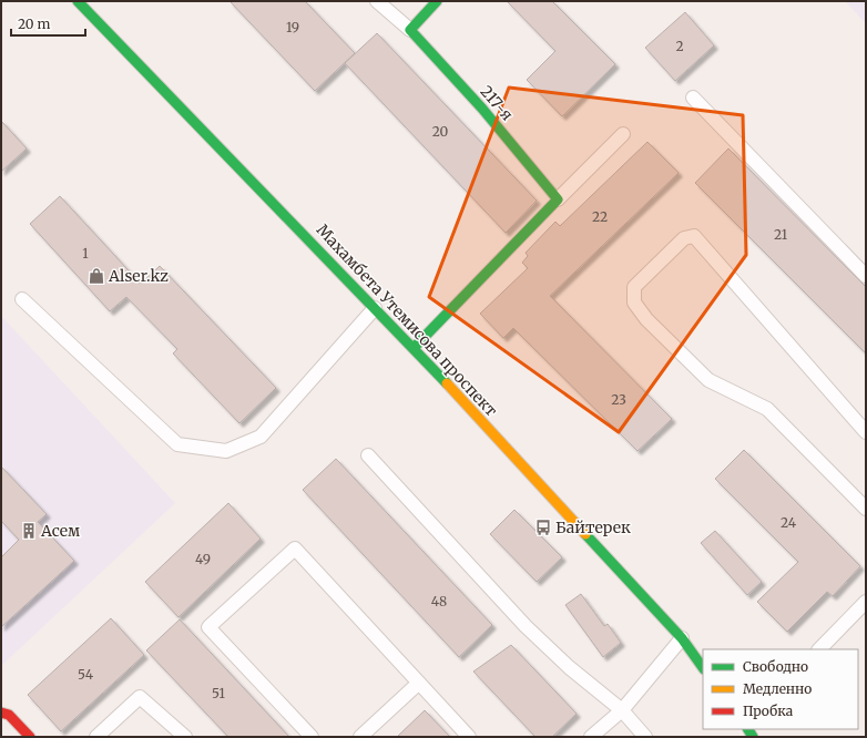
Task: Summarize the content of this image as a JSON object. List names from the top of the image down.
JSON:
{
  "streets": {
    "street": ["217-я", "Махамбета Утемисова проспект"]
  },
  "places": {
    "shop": ["Alser.kz"],
    "bus stop": ["Байтерек"],
    "building": ["Асем"]
  },
  "house_numbers": [
    "19",
    "2",
    "20",
    "22",
    "21",
    "1",
    "23",
    "24",
    "49",
    "48",
    "54",
    "51"
  ],
  "legend": ["Свободно", "Медленно", "Пробка"],
  "scale_bar": "20 m"
}
